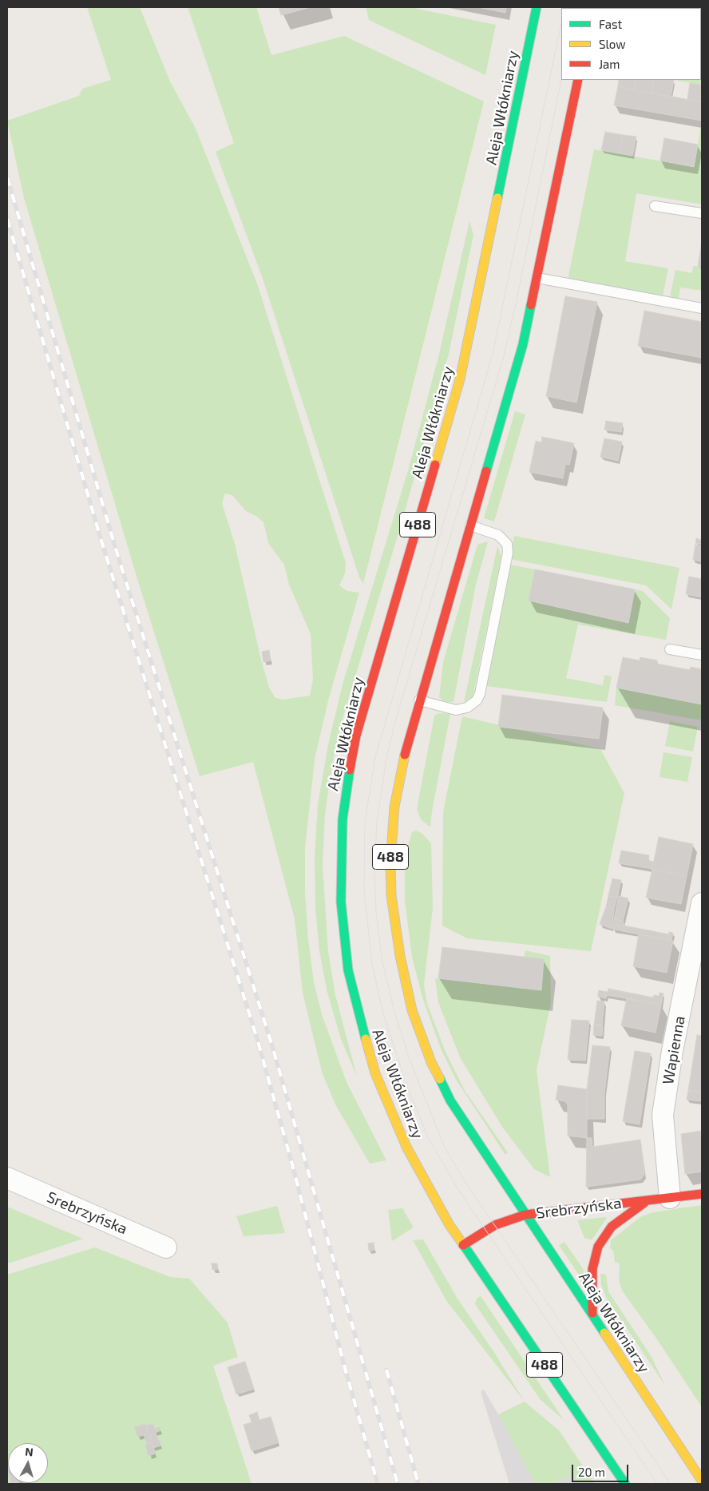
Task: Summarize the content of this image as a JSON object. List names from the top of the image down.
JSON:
{
  "streets": {
    "main road": ["Aleja Włókniarzy", "488", "Srebrzyńska"],
    "street": ["Wapienna"]
  },
  "crossings": [
    ["Aleja Włókniarzy", "Srebrzyńska"],
    ["Wapienna", "Srebrzyńska"]
  ],
  "legend": ["Fast", "Slow", "Jam"],
  "scale_bar": "20 m",
  "north": "top"
}
